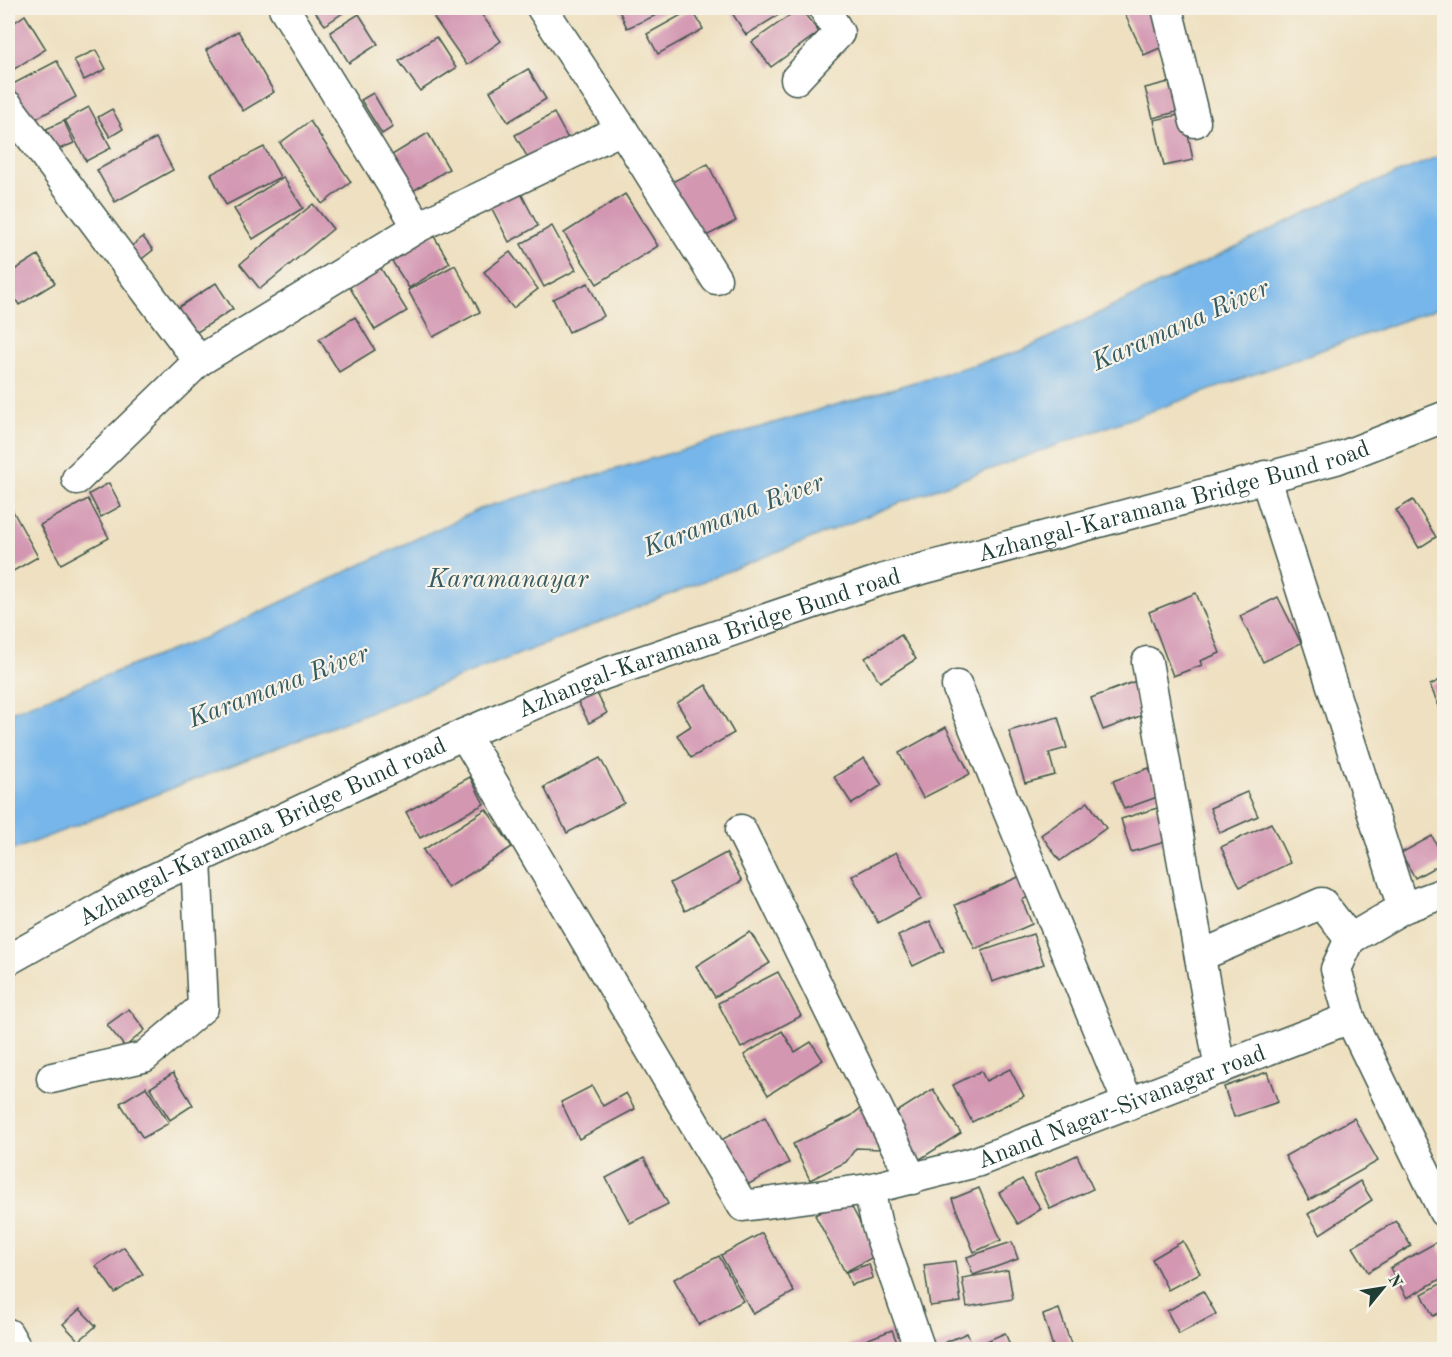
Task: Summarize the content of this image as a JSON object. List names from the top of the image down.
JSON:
{
  "streets": {
    "street": ["Azhangal-Karamana Bridge Bund road", "Anand Nagar-Sivanagar road"]
  },
  "crossings": [
    ["Azhangal-Karamana Bridge Bund road", "Anand Nagar-Sivanagar road"]
  ],
  "water": ["Karamana River", "Karamanayar"],
  "north": "top right"
}
